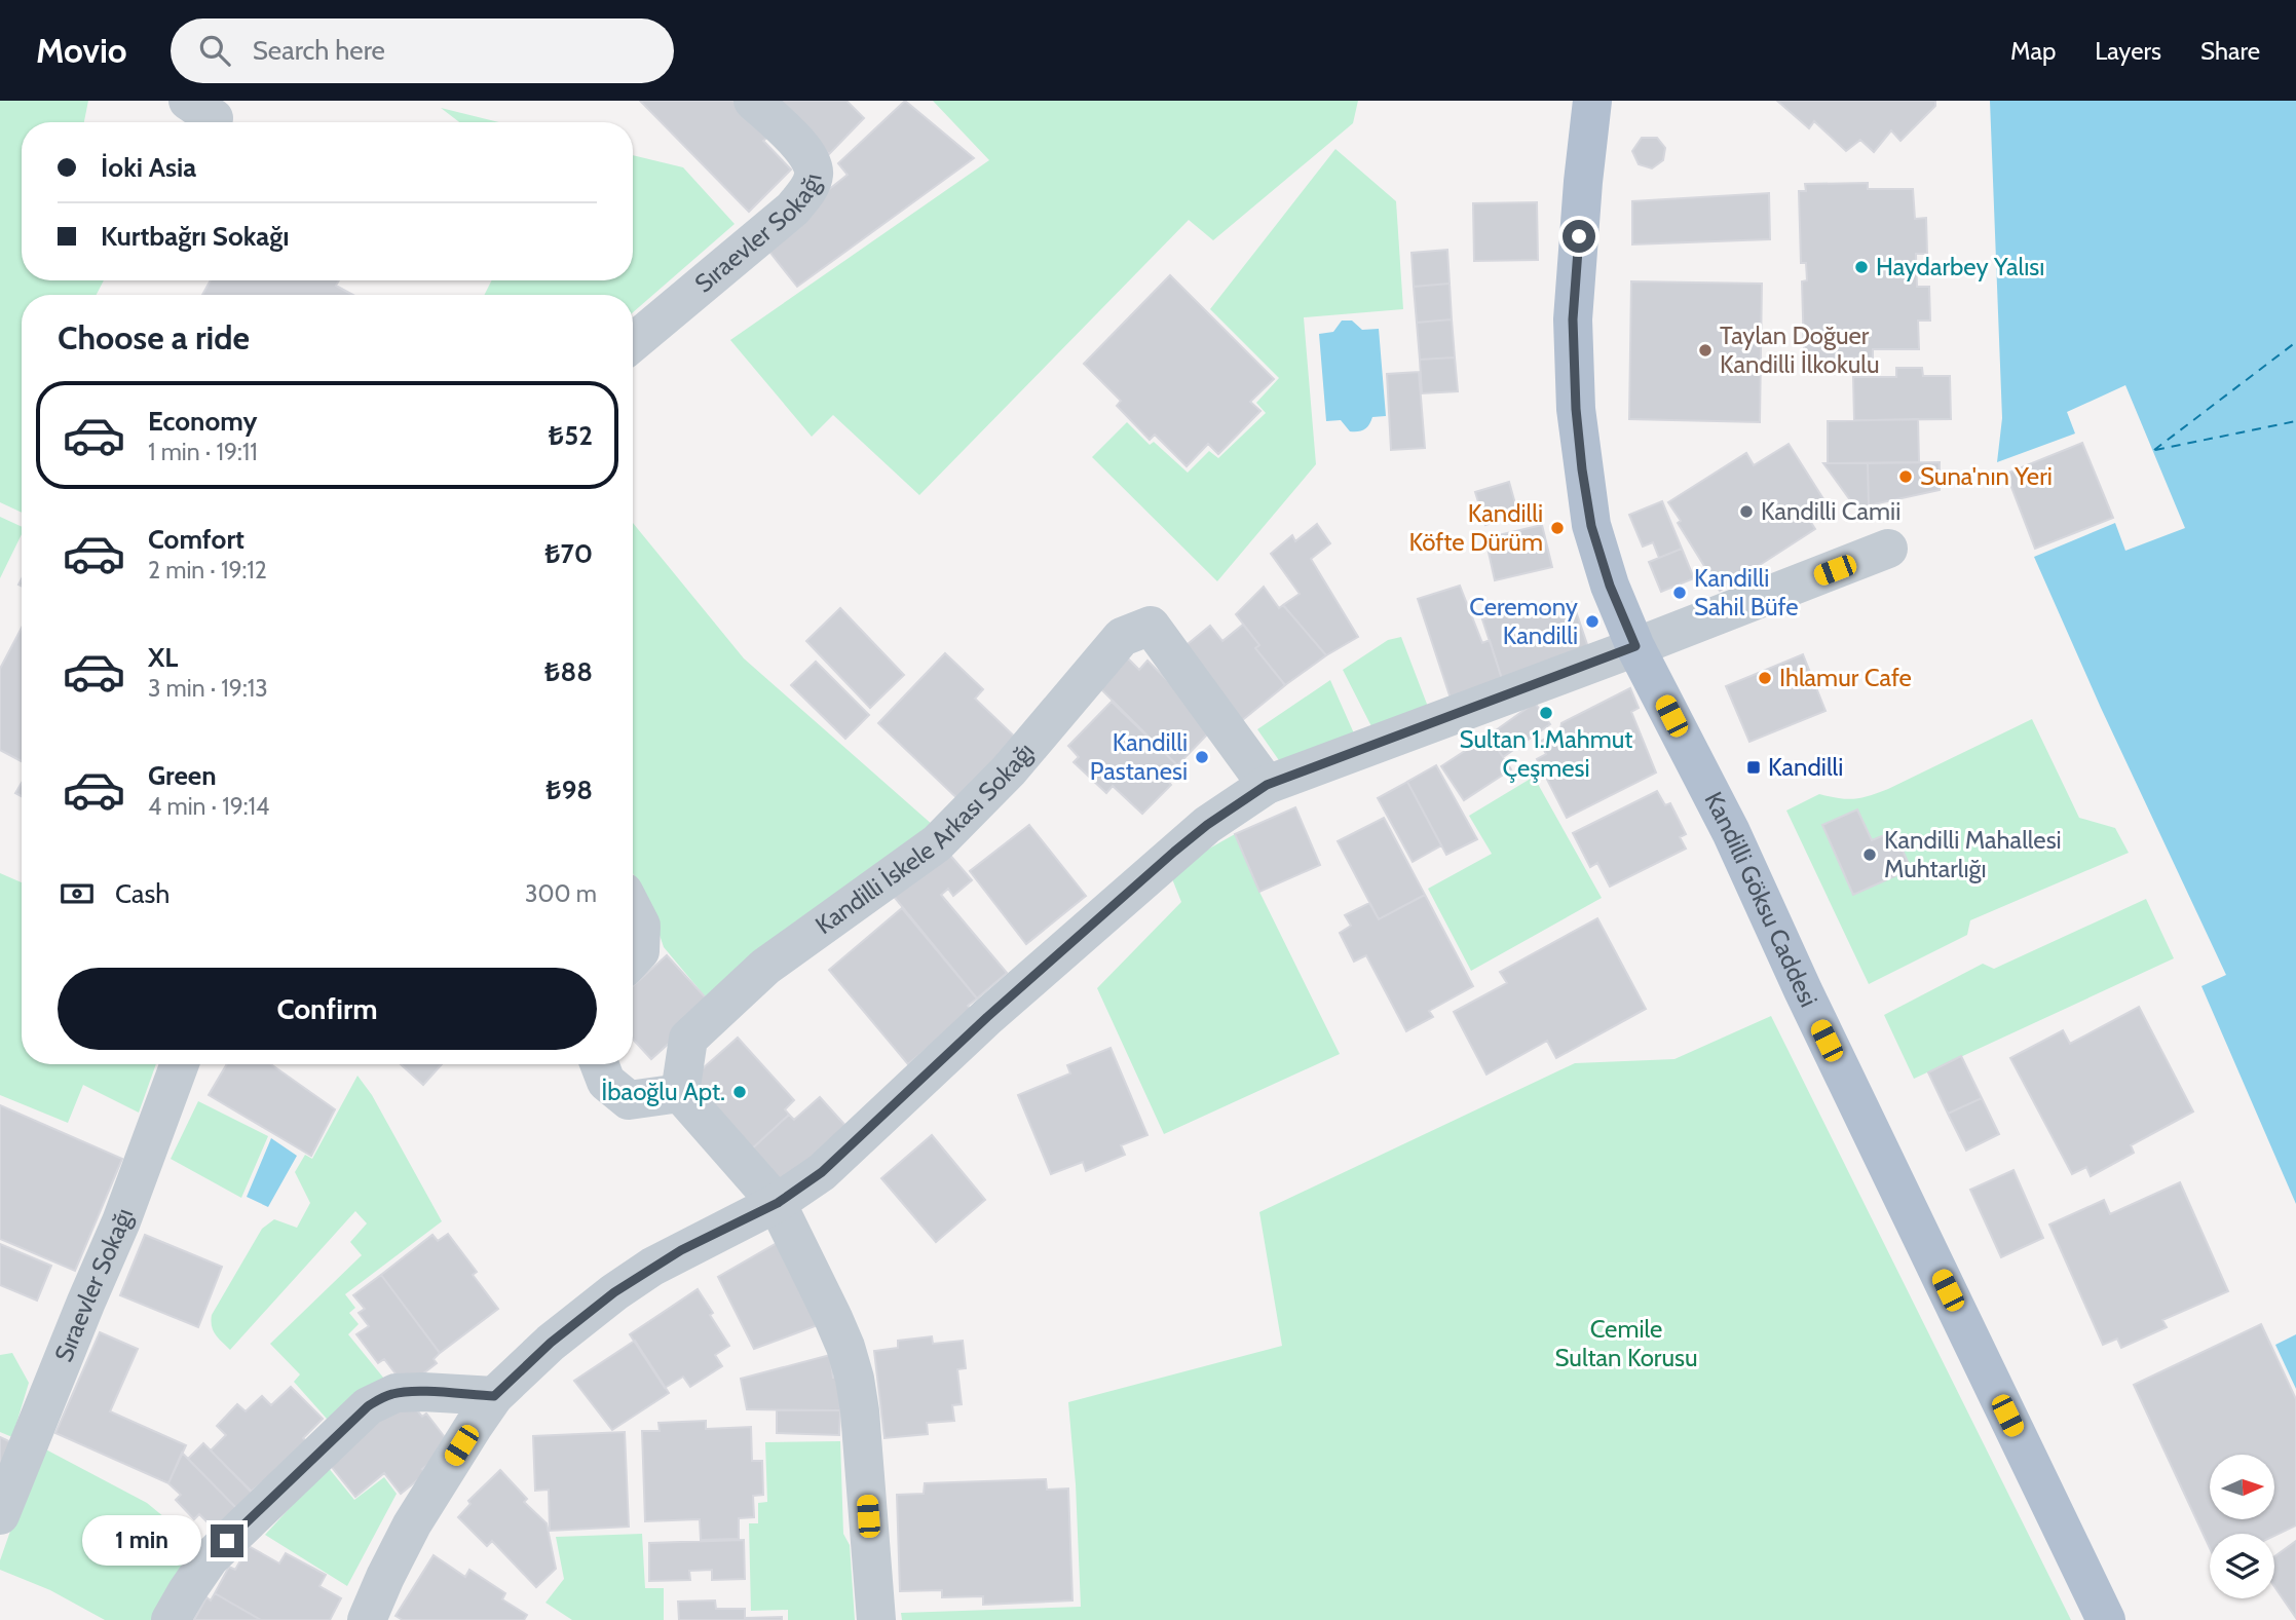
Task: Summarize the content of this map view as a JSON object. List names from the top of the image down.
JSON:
{
  "streets": {
    "main road": ["Kandilli Göksu Caddesi"],
    "street": ["Sıraevler Sokağı", "Kandilli İskele Arkası Sokağı"]
  },
  "parks": ["Cemile Sultan Korusu"],
  "places": {
    "other": [
      "Haydarbey Yalısı",
      "Taylan Doğuer Kandilli İlkokulu",
      "Suna'nın Yeri",
      "Kandilli Camii",
      "Kandilli Köfte Dürüm",
      "Kandilli Sahil Büfe",
      "Ceremony Kandilli",
      "Ihlamur Cafe",
      "Sultan 1.Mahmut Çeşmesi",
      "Kandilli Pastanesi",
      "Kandilli Mahallesi Muhtarlığı",
      "İbaoğlu Apt."
    ],
    "transit": ["Kandilli"]
  },
  "north": "right",
  "page": {
    "header": "Movio",
    "search": "Search here",
    "nav": ["Map", "Layers", "Share"],
    "banner": ["İoki Asia", "Kurtbağrı Sokağı"],
    "heading": "Choose a ride",
    "list": [
      {
        "name": "Economy",
        "note": "1 min · 19:11",
        "value": "₺52"
      },
      {
        "name": "Comfort",
        "note": "2 min · 19:12",
        "value": "₺70"
      },
      {
        "name": "XL",
        "note": "3 min · 19:13",
        "value": "₺88"
      },
      {
        "name": "Green",
        "note": "4 min · 19:14",
        "value": "₺98"
      }
    ],
    "pay": ["Cash", "300 m"],
    "buttons": "Confirm",
    "bubble": "1 min"
  }
}
